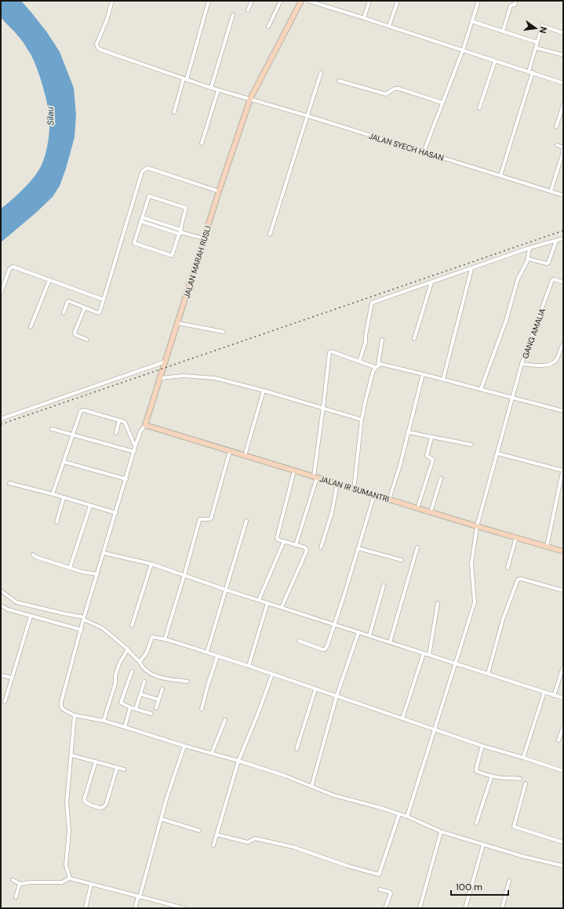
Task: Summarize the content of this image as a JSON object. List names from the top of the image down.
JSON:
{
  "streets": {
    "main road": ["JALAN MARAH RUSLI", "JALAN IR SUMANTRI"],
    "street": ["JALAN SYECH HASAN", "GANG AMALIA"]
  },
  "crossings": [
    ["JALAN SYECH HASAN", "JALAN MARAH RUSLI"],
    ["JALAN MARAH RUSLI", "JALAN IR SUMANTRI"],
    ["GANG AMALIA", "JALAN IR SUMANTRI"]
  ],
  "water": ["Silau"],
  "scale_bar": "100 m",
  "north": "right"
}
